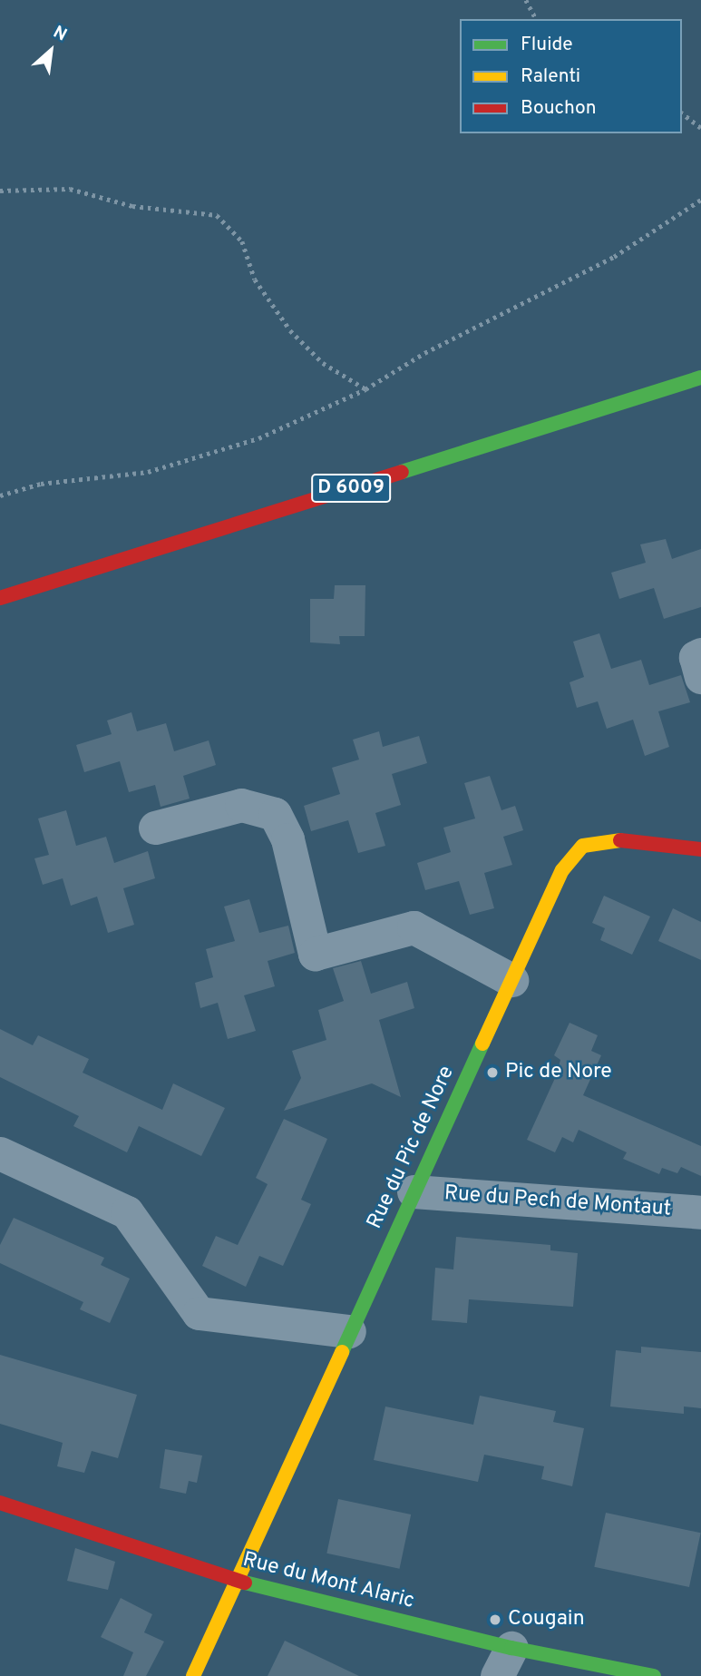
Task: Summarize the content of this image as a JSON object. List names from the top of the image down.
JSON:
{
  "streets": {
    "street": [
      "D 6009",
      "Rue du Pic de Nore",
      "Rue du Pech de Montaut",
      "Rue du Mont Alaric"
    ]
  },
  "crossings": [
    ["Rue du Pic de Nore", "Rue du Pech de Montaut"],
    ["Rue du Pic de Nore", "Rue du Mont Alaric"]
  ],
  "places": ["Pic de Nore", "Cougain"],
  "legend": ["Fluide", "Ralenti", "Bouchon"],
  "north": "top right"
}
